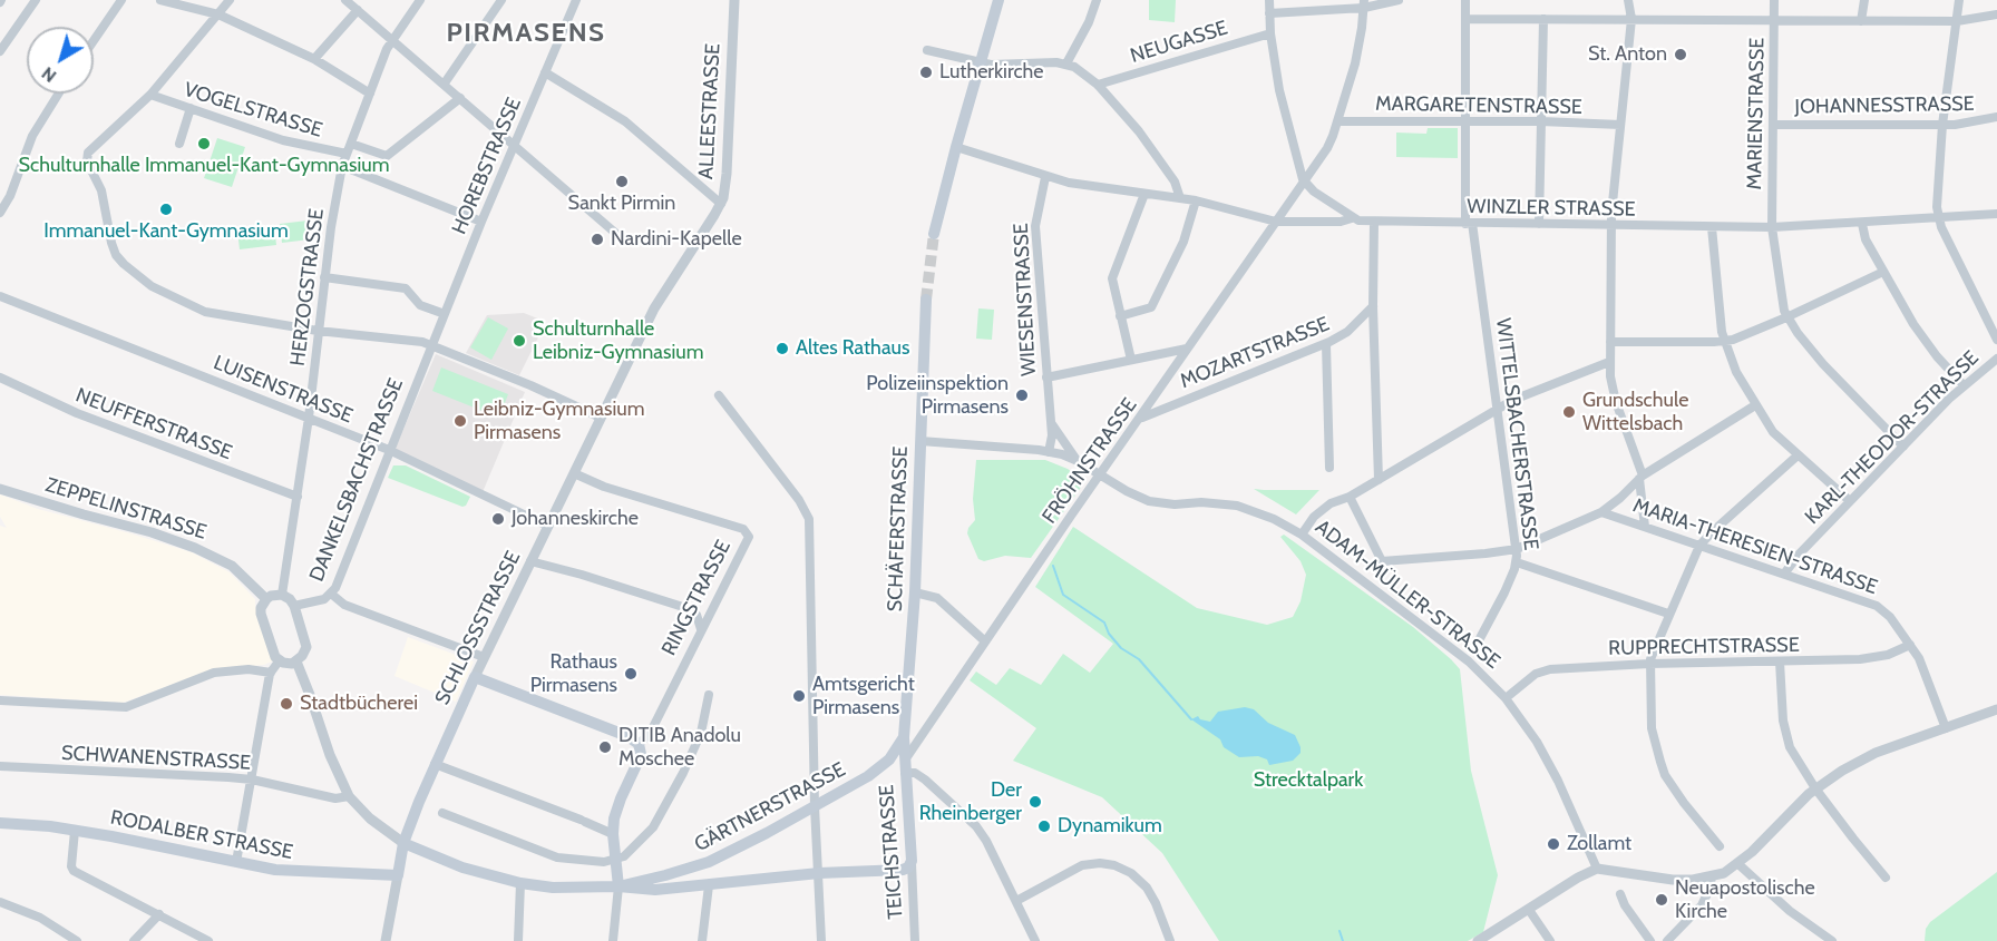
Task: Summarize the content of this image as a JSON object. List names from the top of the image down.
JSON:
{
  "streets": {
    "main road": [
      "SCHÄFERSTRASSE",
      "RINGSTRASSE",
      "SCHLOSSSTRASSE",
      "GÄRTNERSTRASSE",
      "RODALBER STRASSE",
      "TEICHSTRASSE"
    ],
    "street": [
      "NEUGASSE",
      "MARGARETENSTRASSE",
      "JOHANNESSTRASSE",
      "VOGELSTRASSE",
      "ALLEESTRASSE",
      "MARIENSTRASSE",
      "HOREBSTRASSE",
      "WINZLER STRASSE",
      "HERZOGSTRASSE",
      "WIESENSTRASSE",
      "MOZARTSTRASSE",
      "LUISENSTRASSE",
      "NEUFFERSTRASSE",
      "WITTELSBACHERSTRASSE",
      "KARL-THEODOR-STRASSE",
      "FRÖHNSTRASSE",
      "DANKELSBACHSTRASSE",
      "ZEPPELINSTRASSE",
      "MARIA-THERESIEN-STRASSE",
      "ADAM-MÜLLER-STRASSE",
      "RUPPRECHTSTRASSE",
      "SCHWANENSTRASSE"
    ]
  },
  "crossings": [
    ["MARGARETENSTRASSE", "WITTELSBACHERSTRASSE"],
    ["MARGARETENSTRASSE", "FRÖHNSTRASSE"],
    ["JOHANNESSTRASSE", "MARIENSTRASSE"],
    ["VOGELSTRASSE", "HERZOGSTRASSE"],
    ["ALLEESTRASSE", "SCHLOSSSTRASSE"],
    ["MARIENSTRASSE", "WINZLER STRASSE"],
    ["HOREBSTRASSE", "DANKELSBACHSTRASSE"],
    ["WINZLER STRASSE", "WITTELSBACHERSTRASSE"],
    ["WINZLER STRASSE", "FRÖHNSTRASSE"],
    ["HERZOGSTRASSE", "LUISENSTRASSE"],
    ["HERZOGSTRASSE", "NEUFFERSTRASSE"],
    ["MOZARTSTRASSE", "FRÖHNSTRASSE"],
    ["LUISENSTRASSE", "DANKELSBACHSTRASSE"],
    ["LUISENSTRASSE", "SCHLOSSSTRASSE"],
    ["KARL-THEODOR-STRASSE", "MARIA-THERESIEN-STRASSE"],
    ["FRÖHNSTRASSE", "SCHÄFERSTRASSE"],
    ["FRÖHNSTRASSE", "ADAM-MÜLLER-STRASSE"],
    ["FRÖHNSTRASSE", "TEICHSTRASSE"],
    ["SCHÄFERSTRASSE", "GÄRTNERSTRASSE"],
    ["SCHÄFERSTRASSE", "TEICHSTRASSE"],
    ["MARIA-THERESIEN-STRASSE", "RUPPRECHTSTRASSE"],
    ["ADAM-MÜLLER-STRASSE", "RUPPRECHTSTRASSE"],
    ["RINGSTRASSE", "SCHLOSSSTRASSE"],
    ["RINGSTRASSE", "GÄRTNERSTRASSE"],
    ["SCHLOSSSTRASSE", "GÄRTNERSTRASSE"],
    ["SCHLOSSSTRASSE", "RODALBER STRASSE"]
  ],
  "districts": ["PIRMASENS"],
  "parks": ["Strecktalpark"],
  "places": [
    "St. Anton",
    "Lutherkirche",
    "Schulturnhalle Immanuel-Kant-Gymnasium",
    "Sankt Pirmin",
    "Immanuel-Kant-Gymnasium",
    "Nardini-Kapelle",
    "Schulturnhalle Leibniz-Gymnasium",
    "Altes Rathaus",
    "Polizeiinspektion Pirmasens",
    "Grundschule Wittelsbach",
    "Leibniz-Gymnasium Pirmasens",
    "Johanneskirche",
    "Rathaus Pirmasens",
    "Amtsgericht Pirmasens",
    "Stadtbücherei",
    "DITIB Anadolu Moschee",
    "Der Rheinberger",
    "Dynamikum",
    "Zollamt",
    "Neuapostolische Kirche"
  ],
  "north": "bottom left"
}
